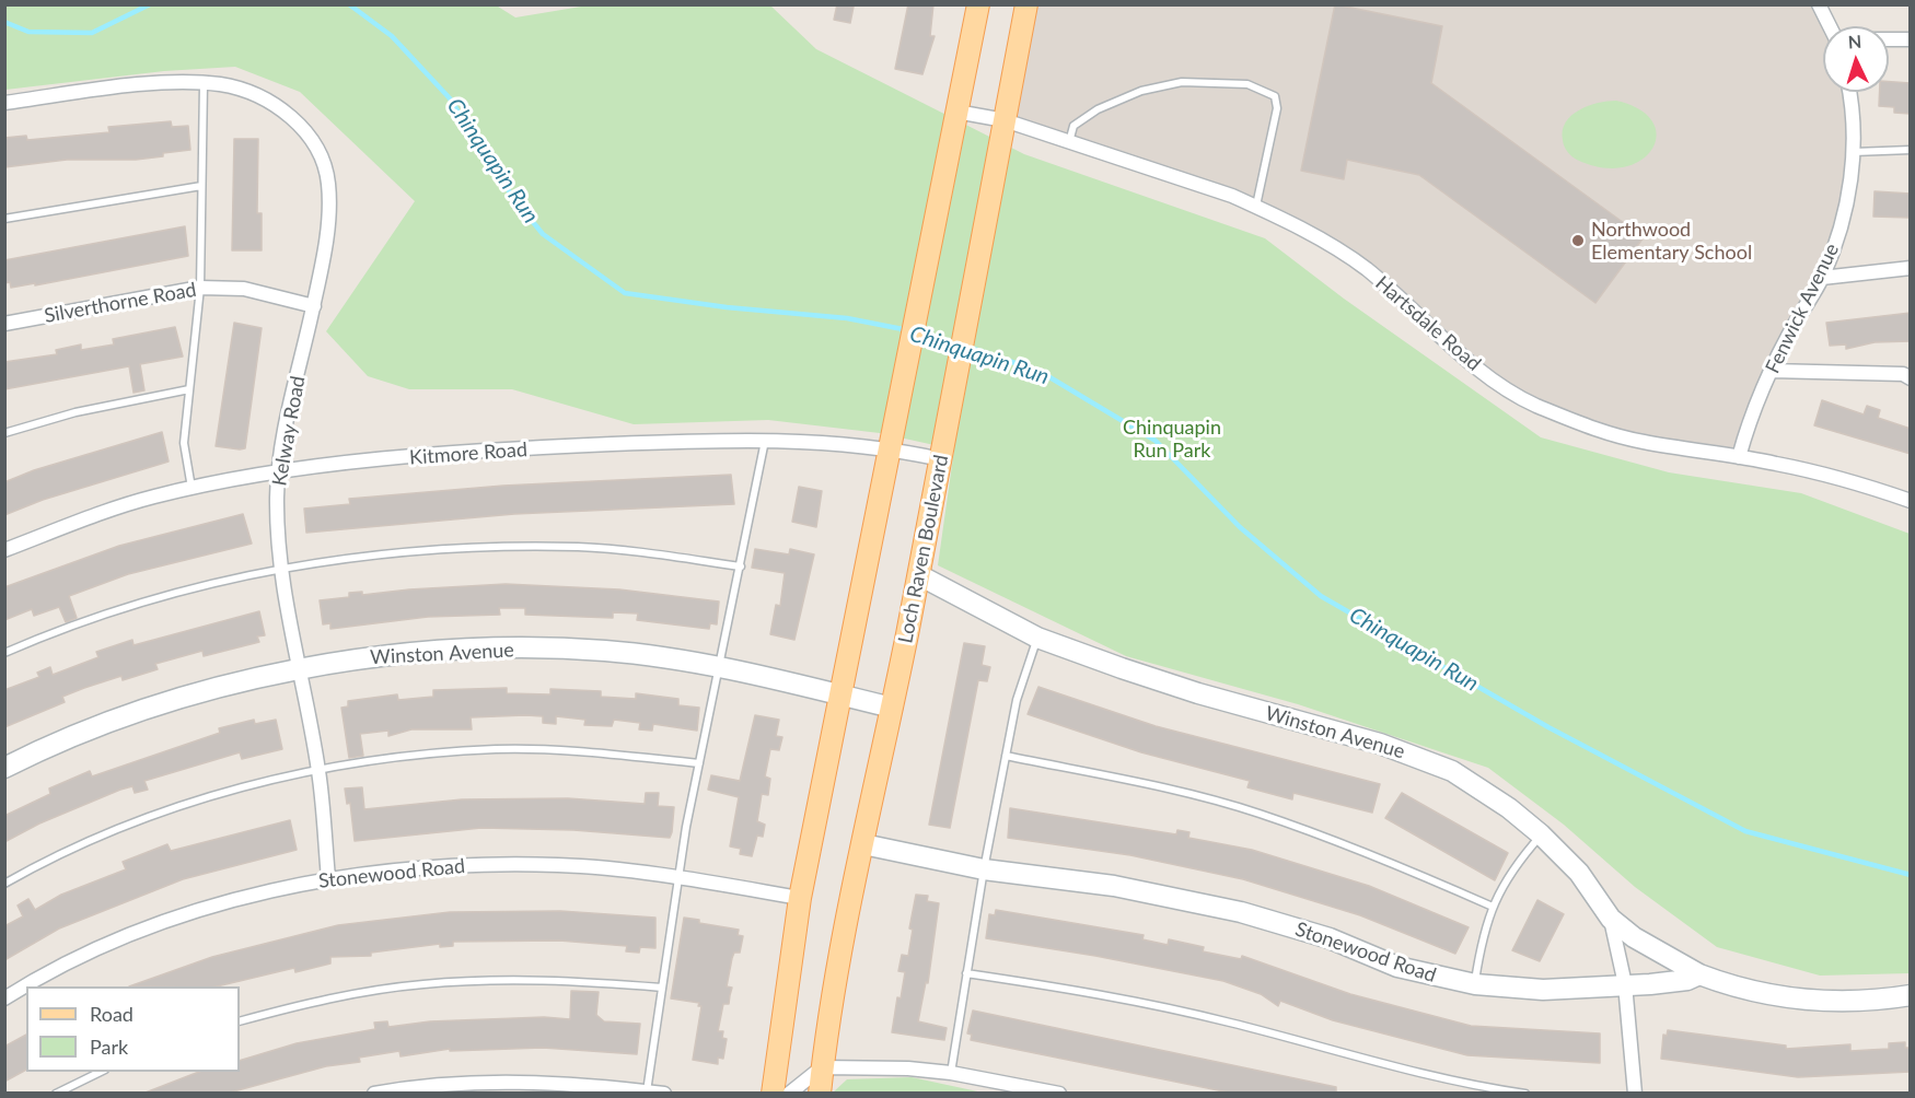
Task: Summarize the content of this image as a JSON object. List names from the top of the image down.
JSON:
{
  "streets": {
    "main road": ["Loch Raven Boulevard"],
    "street": [
      "Silverthorne Road",
      "Fenwick Avenue",
      "Hartsdale Road",
      "Kelway Road",
      "Kitmore Road",
      "Winston Avenue",
      "Stonewood Road"
    ]
  },
  "crossings": [
    ["Silverthorne Road", "Kelway Road"],
    ["Fenwick Avenue", "Hartsdale Road"],
    ["Hartsdale Road", "Loch Raven Boulevard"],
    ["Kelway Road", "Kitmore Road"],
    ["Kelway Road", "Winston Avenue"],
    ["Kelway Road", "Stonewood Road"],
    ["Kitmore Road", "Loch Raven Boulevard"],
    ["Loch Raven Boulevard", "Winston Avenue"],
    ["Loch Raven Boulevard", "Stonewood Road"],
    ["Winston Avenue", "Stonewood Road"]
  ],
  "water": ["Chinquapin Run"],
  "parks": ["Chinquapin Run Park"],
  "places": ["Northwood Elementary School"],
  "legend": ["Road", "Park"],
  "north": "top"
}
